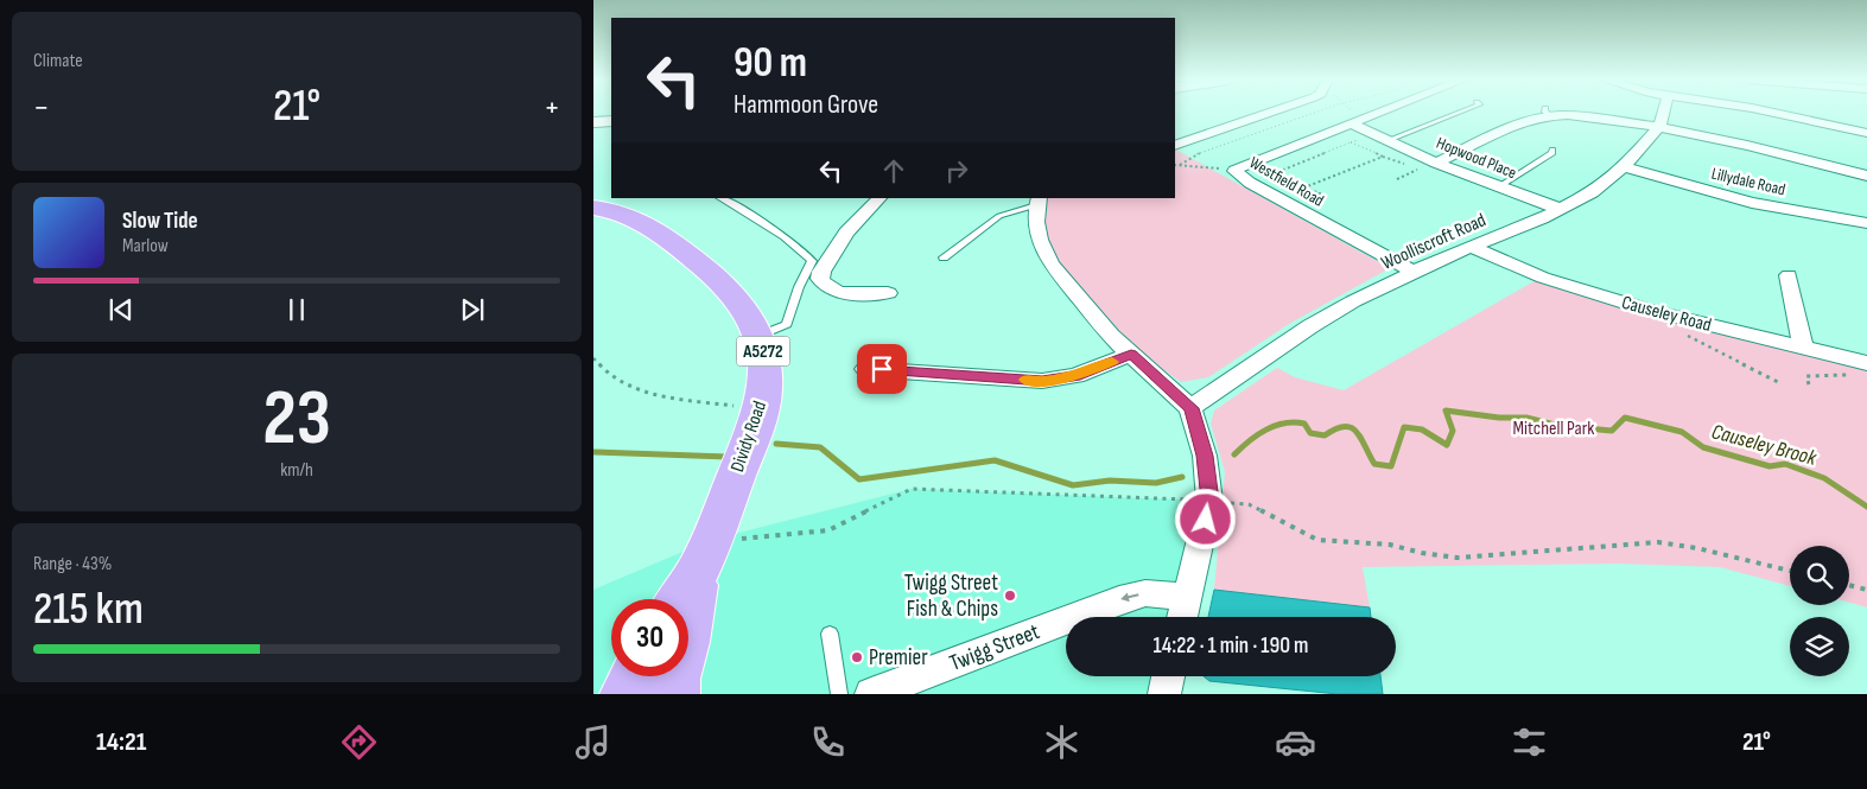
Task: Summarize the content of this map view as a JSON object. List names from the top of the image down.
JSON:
{
  "streets": {
    "main road": ["A5272", "Dividy Road"],
    "street": [
      "Hopwood Place",
      "Westfield Road",
      "Lillydale Road",
      "Woolliscroft Road",
      "Causeley Road",
      "Twigg Street"
    ]
  },
  "crossings": [
    ["Hopwood Place", "Westfield Road"],
    ["Hopwood Place", "Woolliscroft Road"],
    ["Westfield Road", "Woolliscroft Road"],
    ["Lillydale Road", "Woolliscroft Road"],
    ["Woolliscroft Road", "Causeley Road"]
  ],
  "one_way": ["Twigg Street"],
  "water": ["Causeley Brook"],
  "parks": ["Mitchell Park"],
  "places": ["Twigg Street Fish & Chips", "Premier"],
  "page": {
    "tile": [
      "Climate",
      ["23", "km/h"],
      ["Range · 43%", "215 km"]
    ],
    "turn": ["90 m", "Hammoon Grove"],
    "heat": ["−", "21°", "+"],
    "song": ["Slow Tide", "Marlow"],
    "limit": "30",
    "trip": "14:22 · 1 min · 190 m",
    "tabs": ["14:21", "21°"]
  }
}
